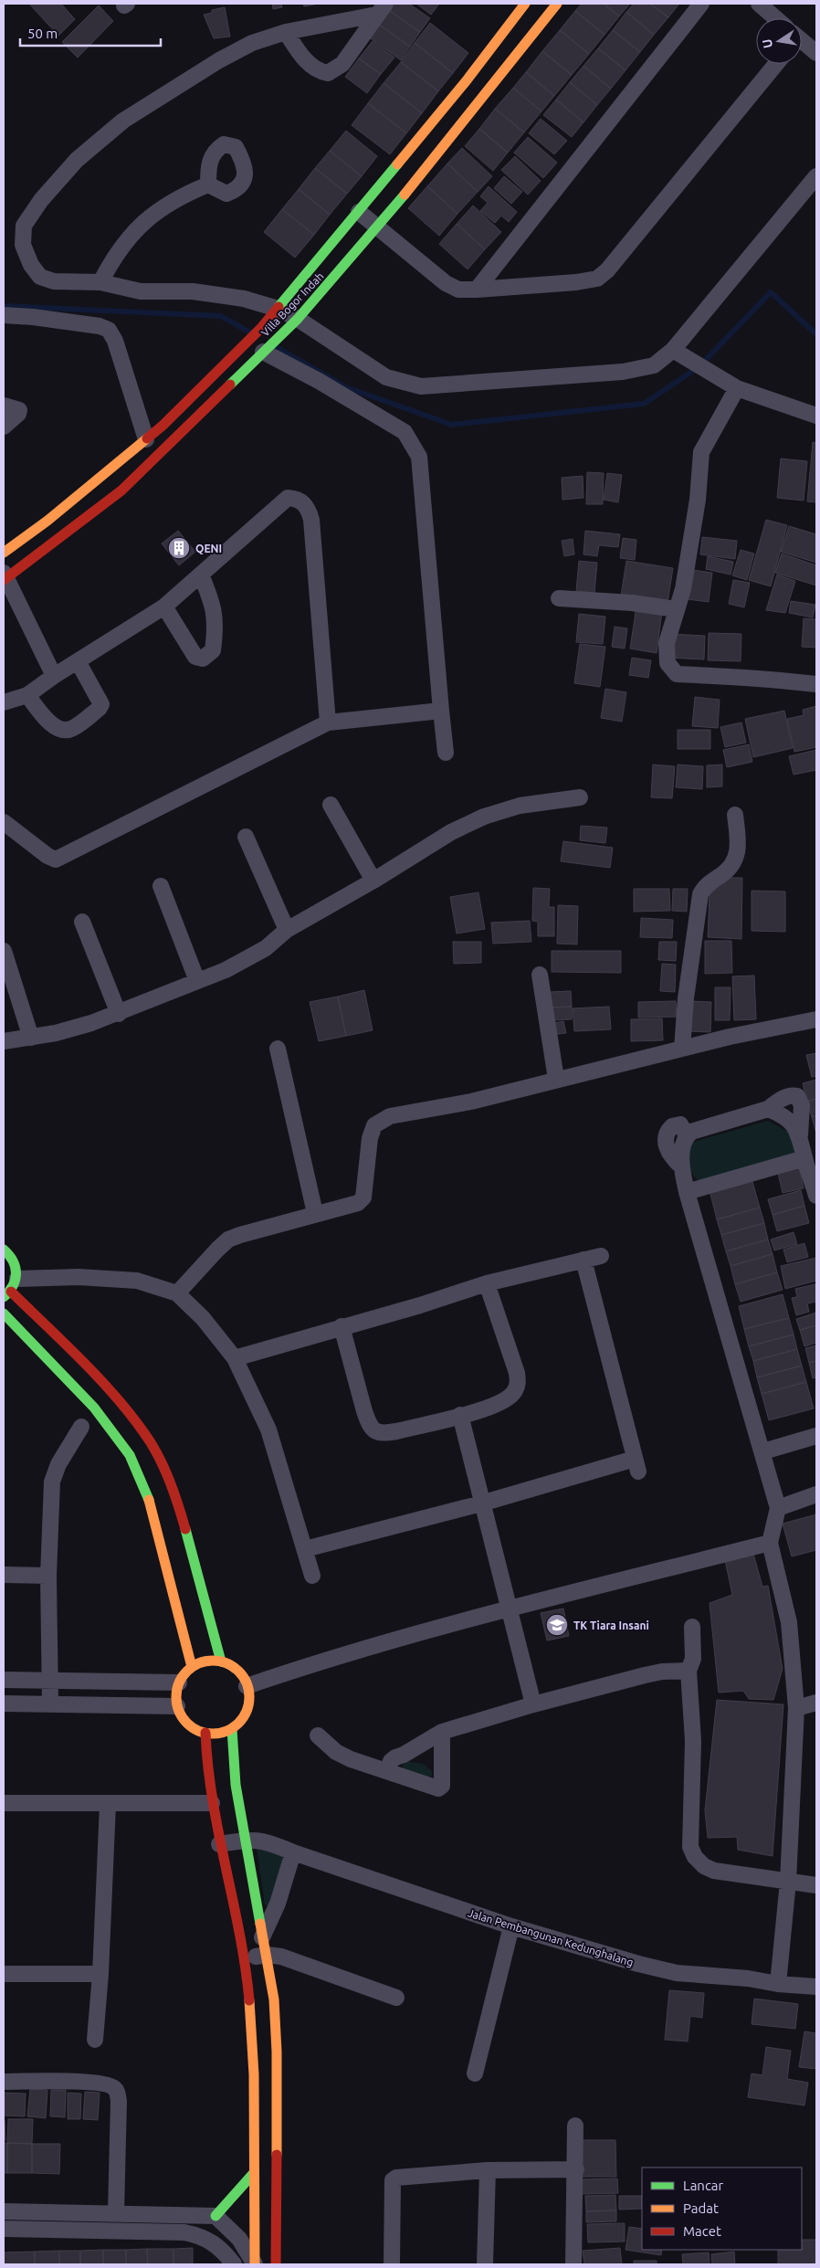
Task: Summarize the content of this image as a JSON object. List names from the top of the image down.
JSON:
{
  "streets": {
    "street": ["Villa Bogor Indah", "Jalan Pembangunan Kedunghalang"]
  },
  "places": {
    "building": ["QENI"],
    "school or university": ["TK Tiara Insani"]
  },
  "legend": ["Lancar", "Padat", "Macet"],
  "scale_bar": "50 m",
  "north": "left"
}
